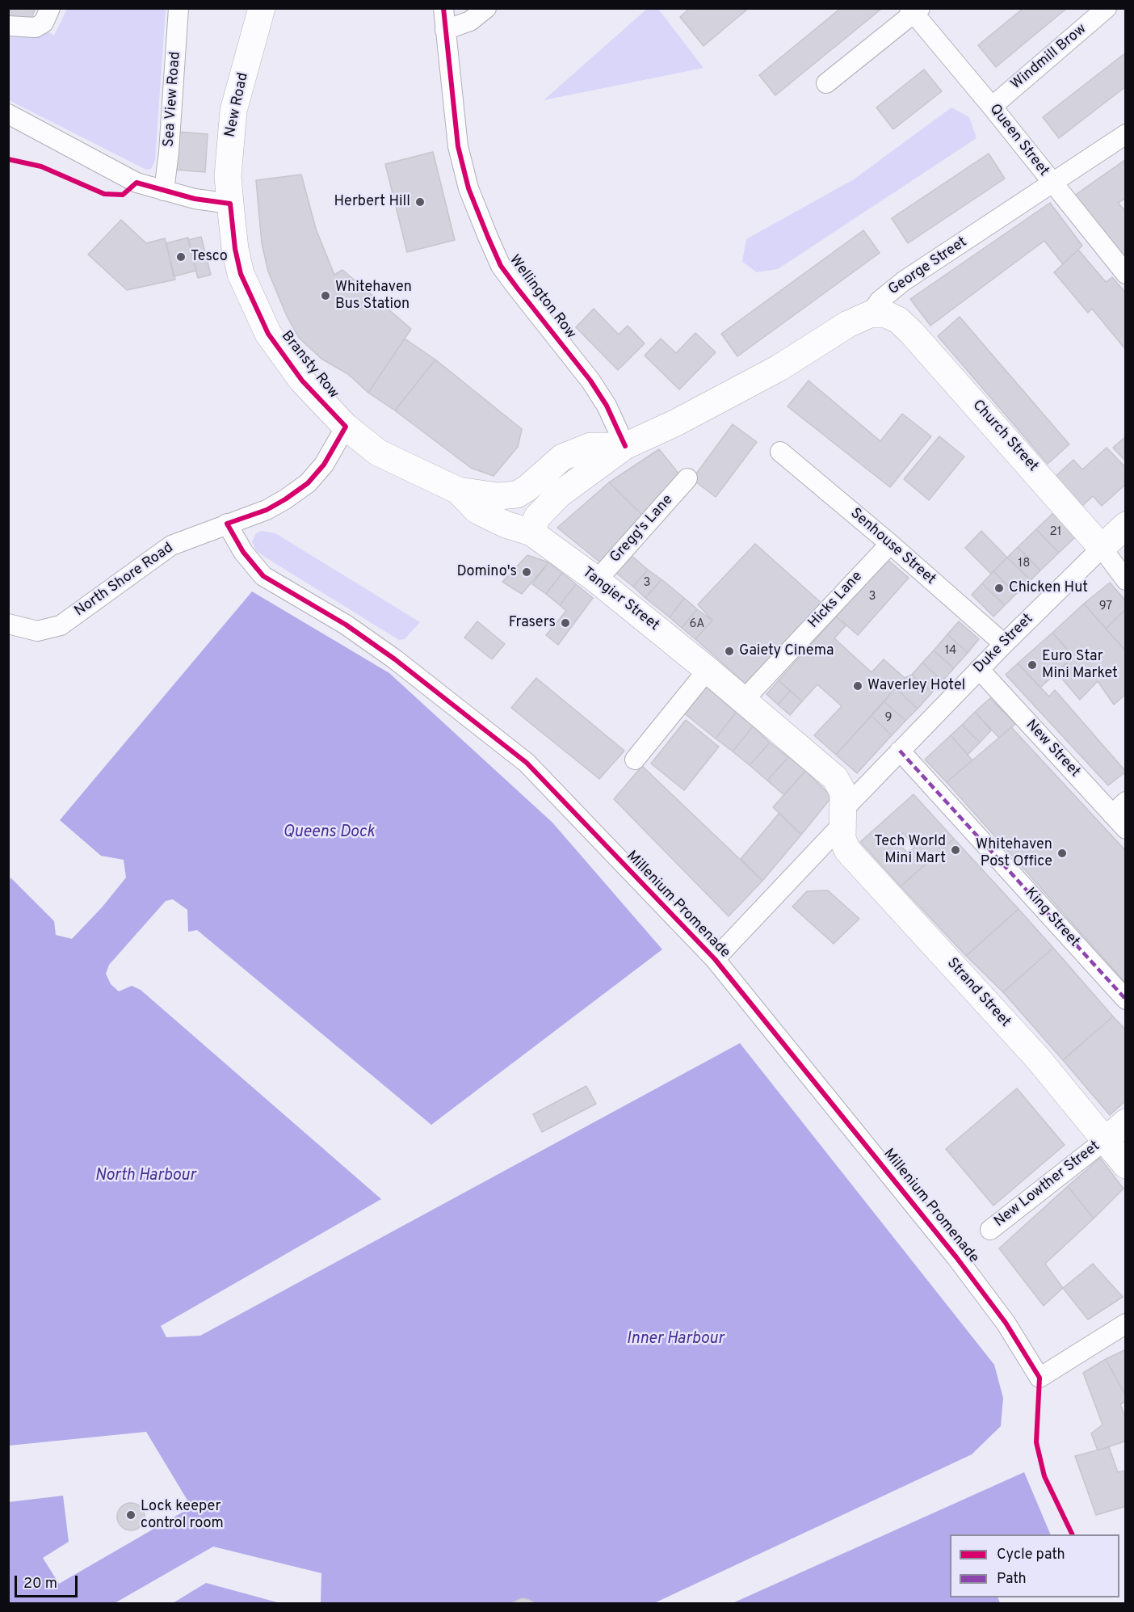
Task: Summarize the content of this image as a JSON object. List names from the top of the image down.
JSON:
{
  "streets": {
    "main road": [
      "New Road",
      "George Street",
      "Bransty Row",
      "Church Street",
      "Tangier Street",
      "Duke Street",
      "Strand Street"
    ],
    "street": [
      "Windmill Brow",
      "Sea View Road",
      "Queen Street",
      "Wellington Row",
      "Gregg's Lane",
      "Senhouse Street",
      "North Shore Road",
      "Hicks Lane",
      "New Street",
      "Millenium Promenade",
      "King Street",
      "New Lowther Street"
    ]
  },
  "crossings": [
    ["Windmill Brow", "Queen Street"],
    ["New Road", "Bransty Row"],
    ["Queen Street", "George Street"],
    ["George Street", "Wellington Row"],
    ["George Street", "Church Street"],
    ["George Street", "Tangier Street"],
    ["Bransty Row", "North Shore Road"],
    ["Bransty Row", "Tangier Street"],
    ["Church Street", "Duke Street"],
    ["Gregg's Lane", "Tangier Street"],
    ["Senhouse Street", "Hicks Lane"],
    ["Senhouse Street", "Duke Street"],
    ["North Shore Road", "Millenium Promenade"],
    ["Tangier Street", "Hicks Lane"],
    ["Tangier Street", "Duke Street"],
    ["Tangier Street", "Strand Street"],
    ["Duke Street", "New Street"],
    ["Duke Street", "Millenium Promenade"],
    ["Duke Street", "King Street"],
    ["Duke Street", "Strand Street"],
    ["Strand Street", "New Lowther Street"]
  ],
  "water": ["Queens Dock", "North Harbour", "Inner Harbour"],
  "places": [
    "Herbert Hill",
    "Tesco",
    "Whitehaven Bus Station",
    "Domino's",
    "Chicken Hut",
    "Frasers",
    "Gaiety Cinema",
    "Euro Star Mini Market",
    "Waverley Hotel",
    "Tech World Mini Mart",
    "Whitehaven Post Office",
    "Lock keeper control room"
  ],
  "house_numbers": [
    "21",
    "18",
    "3",
    "3",
    "97",
    "6A",
    "14",
    "9"
  ],
  "legend": ["Cycle path", "Path"],
  "scale_bar": "20 m"
}
